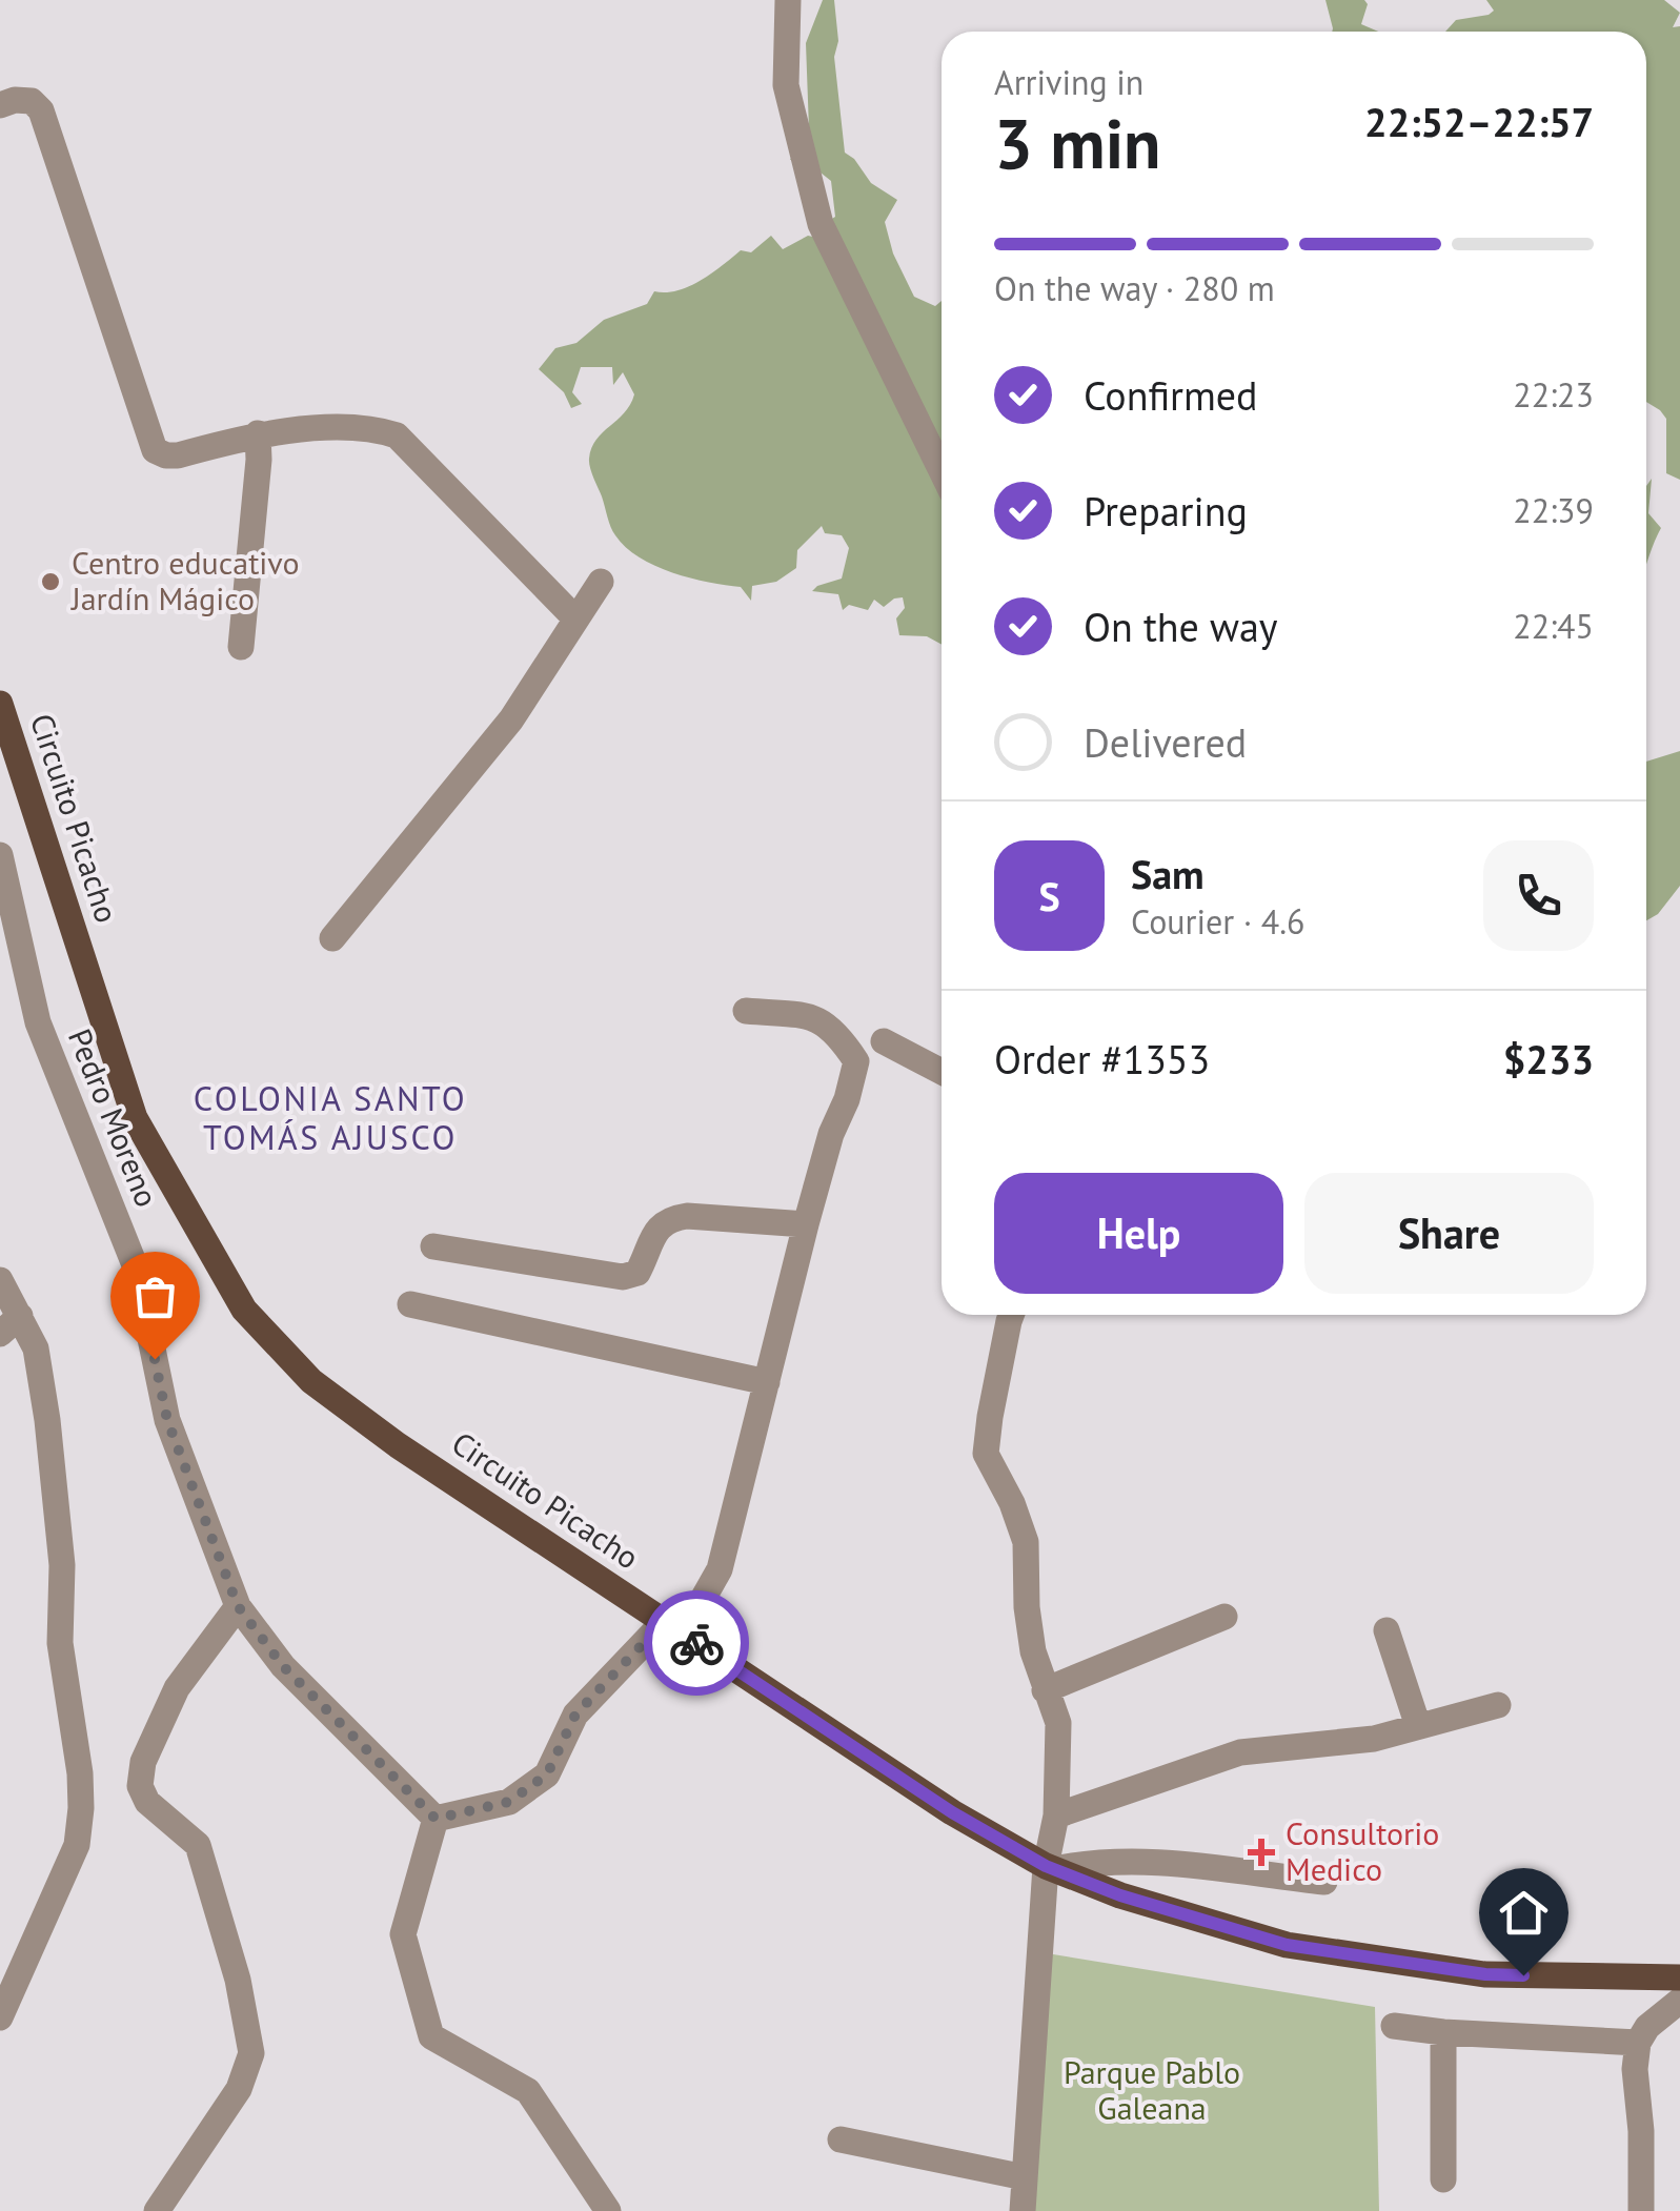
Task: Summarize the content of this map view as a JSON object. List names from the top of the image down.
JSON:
{
  "streets": {
    "main road": ["Circuito Picacho"],
    "street": ["Pedro Moreno"]
  },
  "districts": ["COLONIA SANTO TOMÁS AJUSCO"],
  "parks": ["Parque Pablo Galeana"],
  "places": {
    "other": ["Centro educativo Jardín Mágico"],
    "health": ["Consultorio Medico"]
  },
  "page": {
    "heading": ["3 min", "Arriving in", "22:52–22:57"],
    "panel": [
      "Sam",
      "Courier · 4.6",
      "Order #1353",
      "$233"
    ],
    "bar": "On the way · 280 m",
    "list": [
      ["Confirmed", "22:23"],
      ["Preparing", "22:39"],
      ["On the way", "22:45"],
      "Delivered"
    ],
    "round": "S",
    "buttons": ["Help", "Share"]
  }
}
